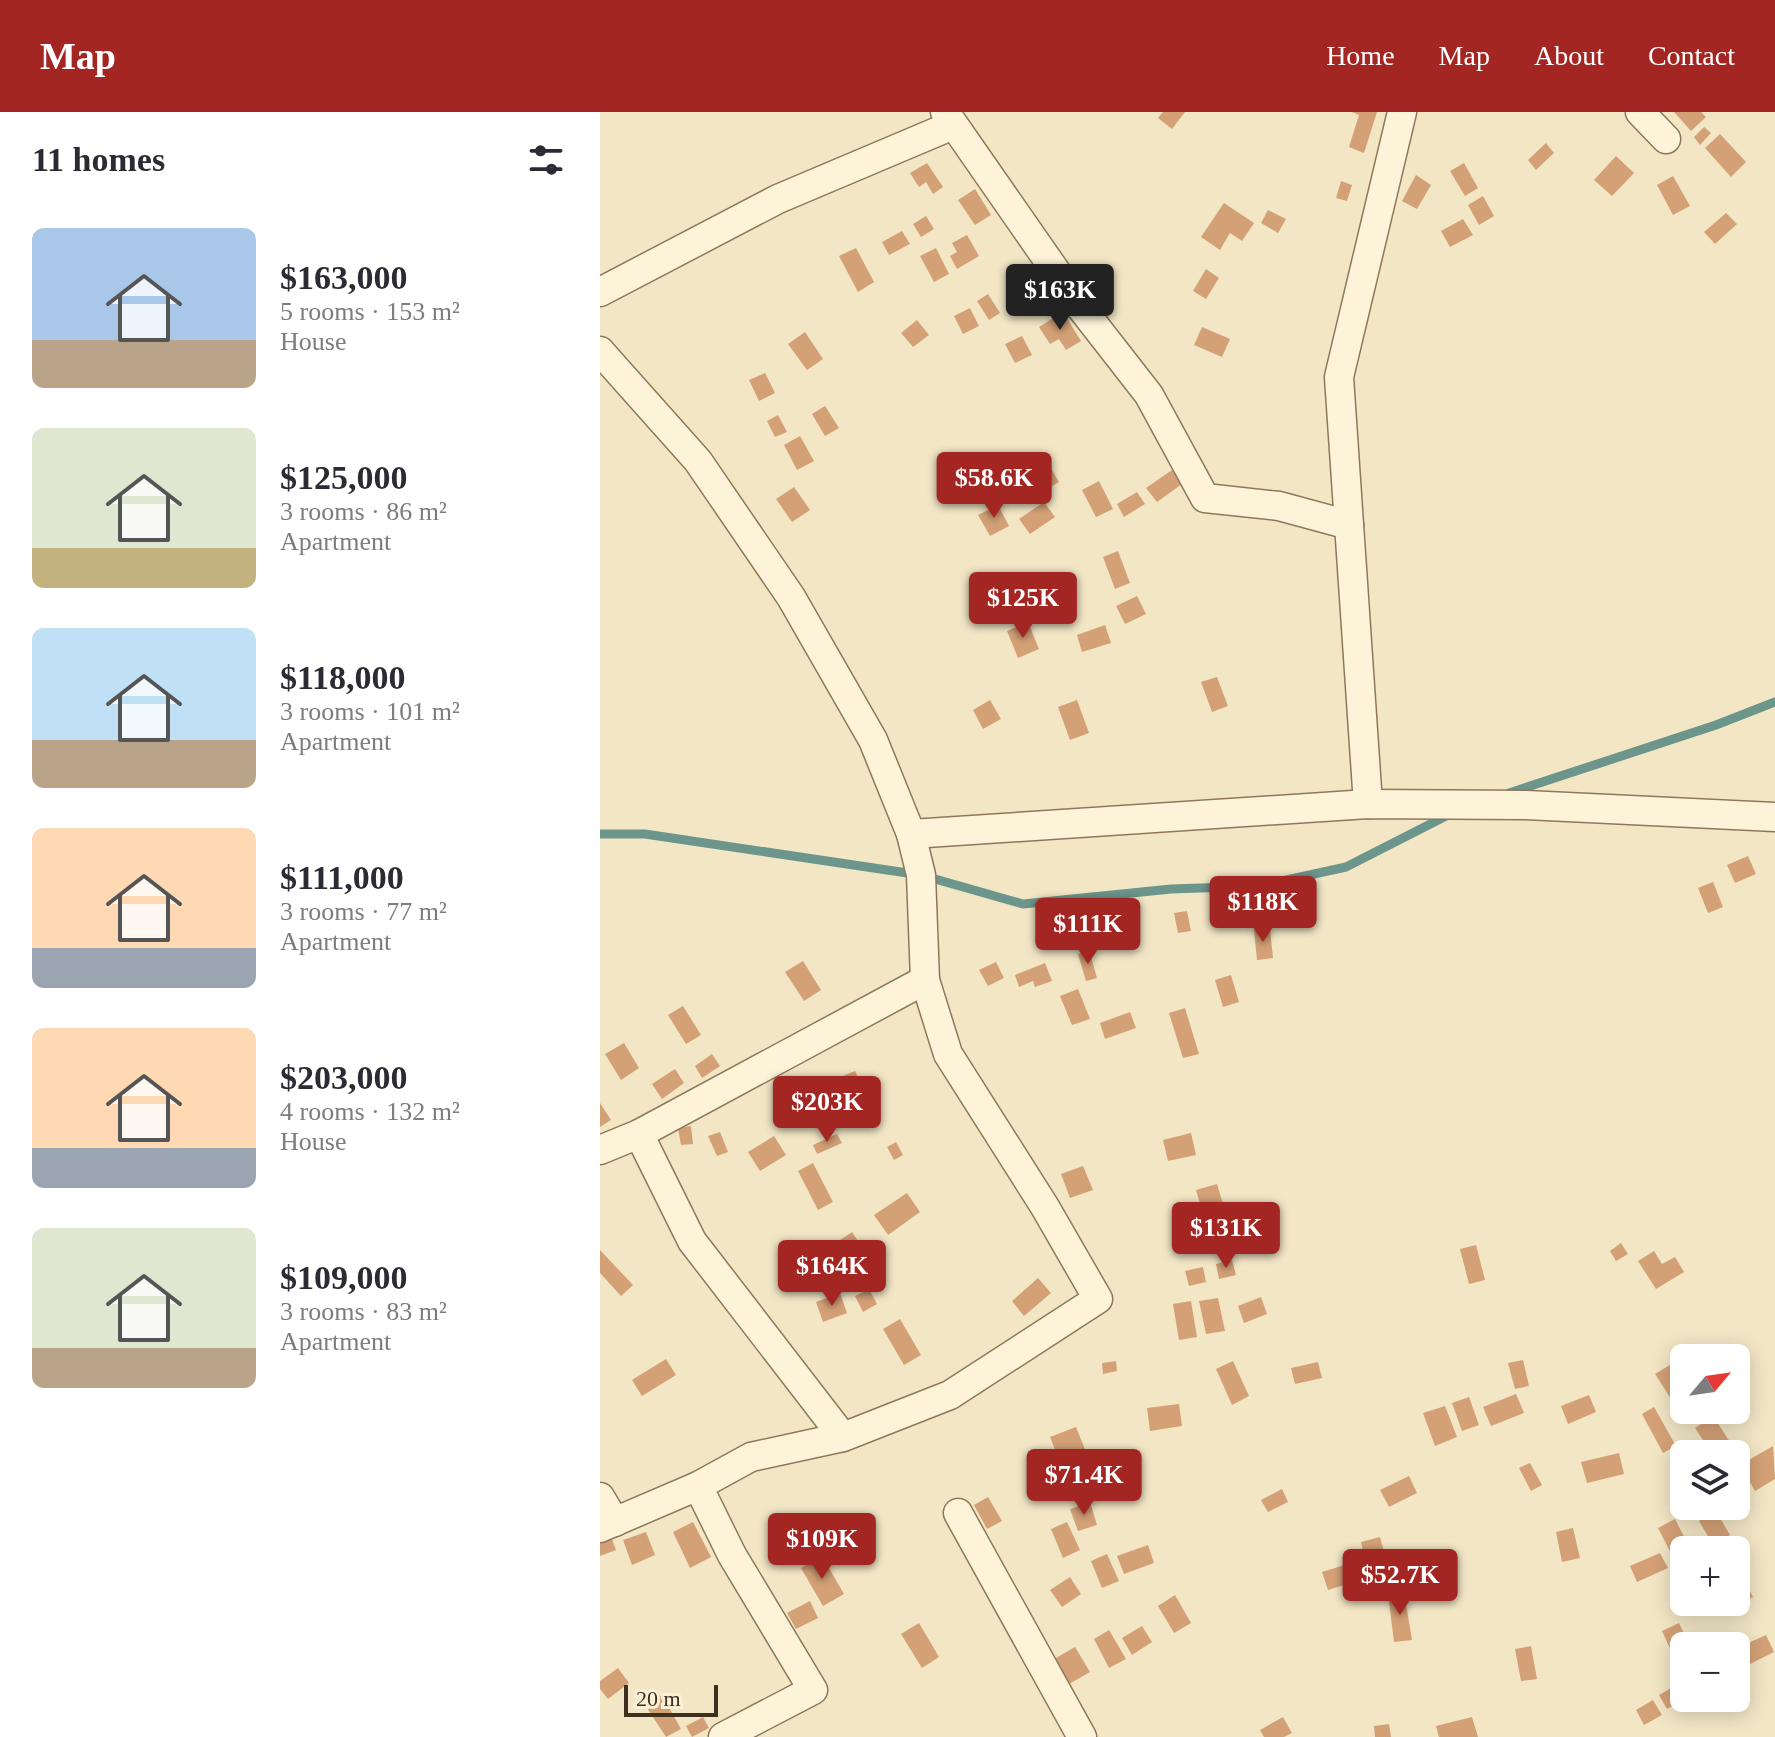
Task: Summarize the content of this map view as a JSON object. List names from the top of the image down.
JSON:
{
  "scale_bar": "20 m",
  "north": "top right",
  "page": {
    "header": "Map",
    "nav": [
      "Home",
      "Map",
      "About",
      "Contact"
    ],
    "heading": "11 homes",
    "list": [
      {
        "name": "$163,000",
        "note": "5 rooms · 153 m² · House"
      },
      {
        "name": "$125,000",
        "note": "3 rooms · 86 m² · Apartment"
      },
      {
        "name": "$118,000",
        "note": "3 rooms · 101 m² · Apartment"
      },
      {
        "name": "$111,000",
        "note": "3 rooms · 77 m² · Apartment"
      },
      {
        "name": "$203,000",
        "note": "4 rooms · 132 m² · House"
      },
      {
        "name": "$109,000",
        "note": "3 rooms · 83 m² · Apartment"
      }
    ],
    "price": [
      "$163K",
      "$58.6K",
      "$125K",
      "$118K",
      "$111K",
      "$203K",
      "$131K",
      "$164K",
      "$71.4K",
      "$109K",
      "$52.7K"
    ],
    "map_buttons": ["+", "−"],
    "scale": "20 m"
  }
}
